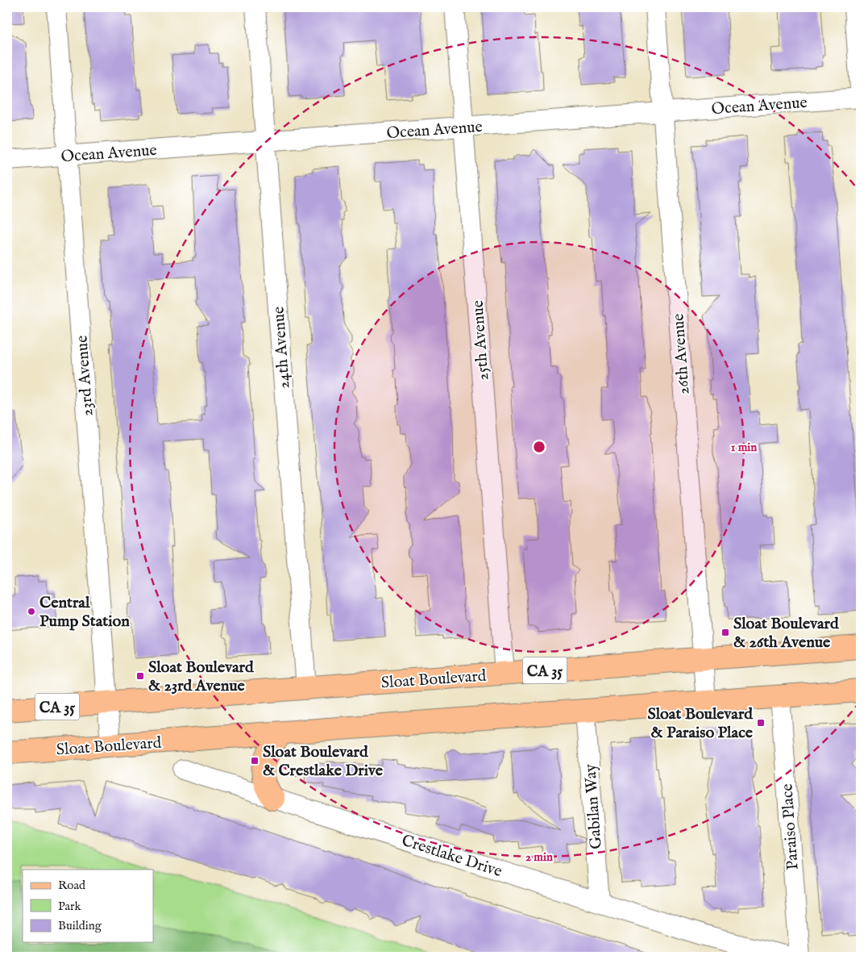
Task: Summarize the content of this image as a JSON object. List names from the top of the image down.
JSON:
{
  "streets": {
    "main road": ["CA 35", "Sloat Boulevard"],
    "street": [
      "Ocean Avenue",
      "25th Avenue",
      "24th Avenue",
      "26th Avenue",
      "23rd Avenue",
      "Gabilan Way",
      "Paraiso Place",
      "Crestlake Drive"
    ]
  },
  "crossings": [
    ["Ocean Avenue", "25th Avenue"],
    ["Ocean Avenue", "24th Avenue"],
    ["Ocean Avenue", "26th Avenue"],
    ["Ocean Avenue", "23rd Avenue"],
    ["25th Avenue", "Sloat Boulevard"],
    ["24th Avenue", "Sloat Boulevard"],
    ["26th Avenue", "Sloat Boulevard"],
    ["23rd Avenue", "Sloat Boulevard"],
    ["Sloat Boulevard", "Gabilan Way"],
    ["Sloat Boulevard", "Paraiso Place"],
    ["Gabilan Way", "Crestlake Drive"]
  ],
  "places": {
    "other": ["Central Pump Station"],
    "transit": [
      "Sloat Boulevard & 26th Avenue",
      "Sloat Boulevard & 23rd Avenue",
      "Sloat Boulevard & Paraiso Place",
      "Sloat Boulevard & Crestlake Drive"
    ]
  },
  "legend": ["Road", "Park", "Building"],
  "rings": ["1 min", "2 min"]
}
